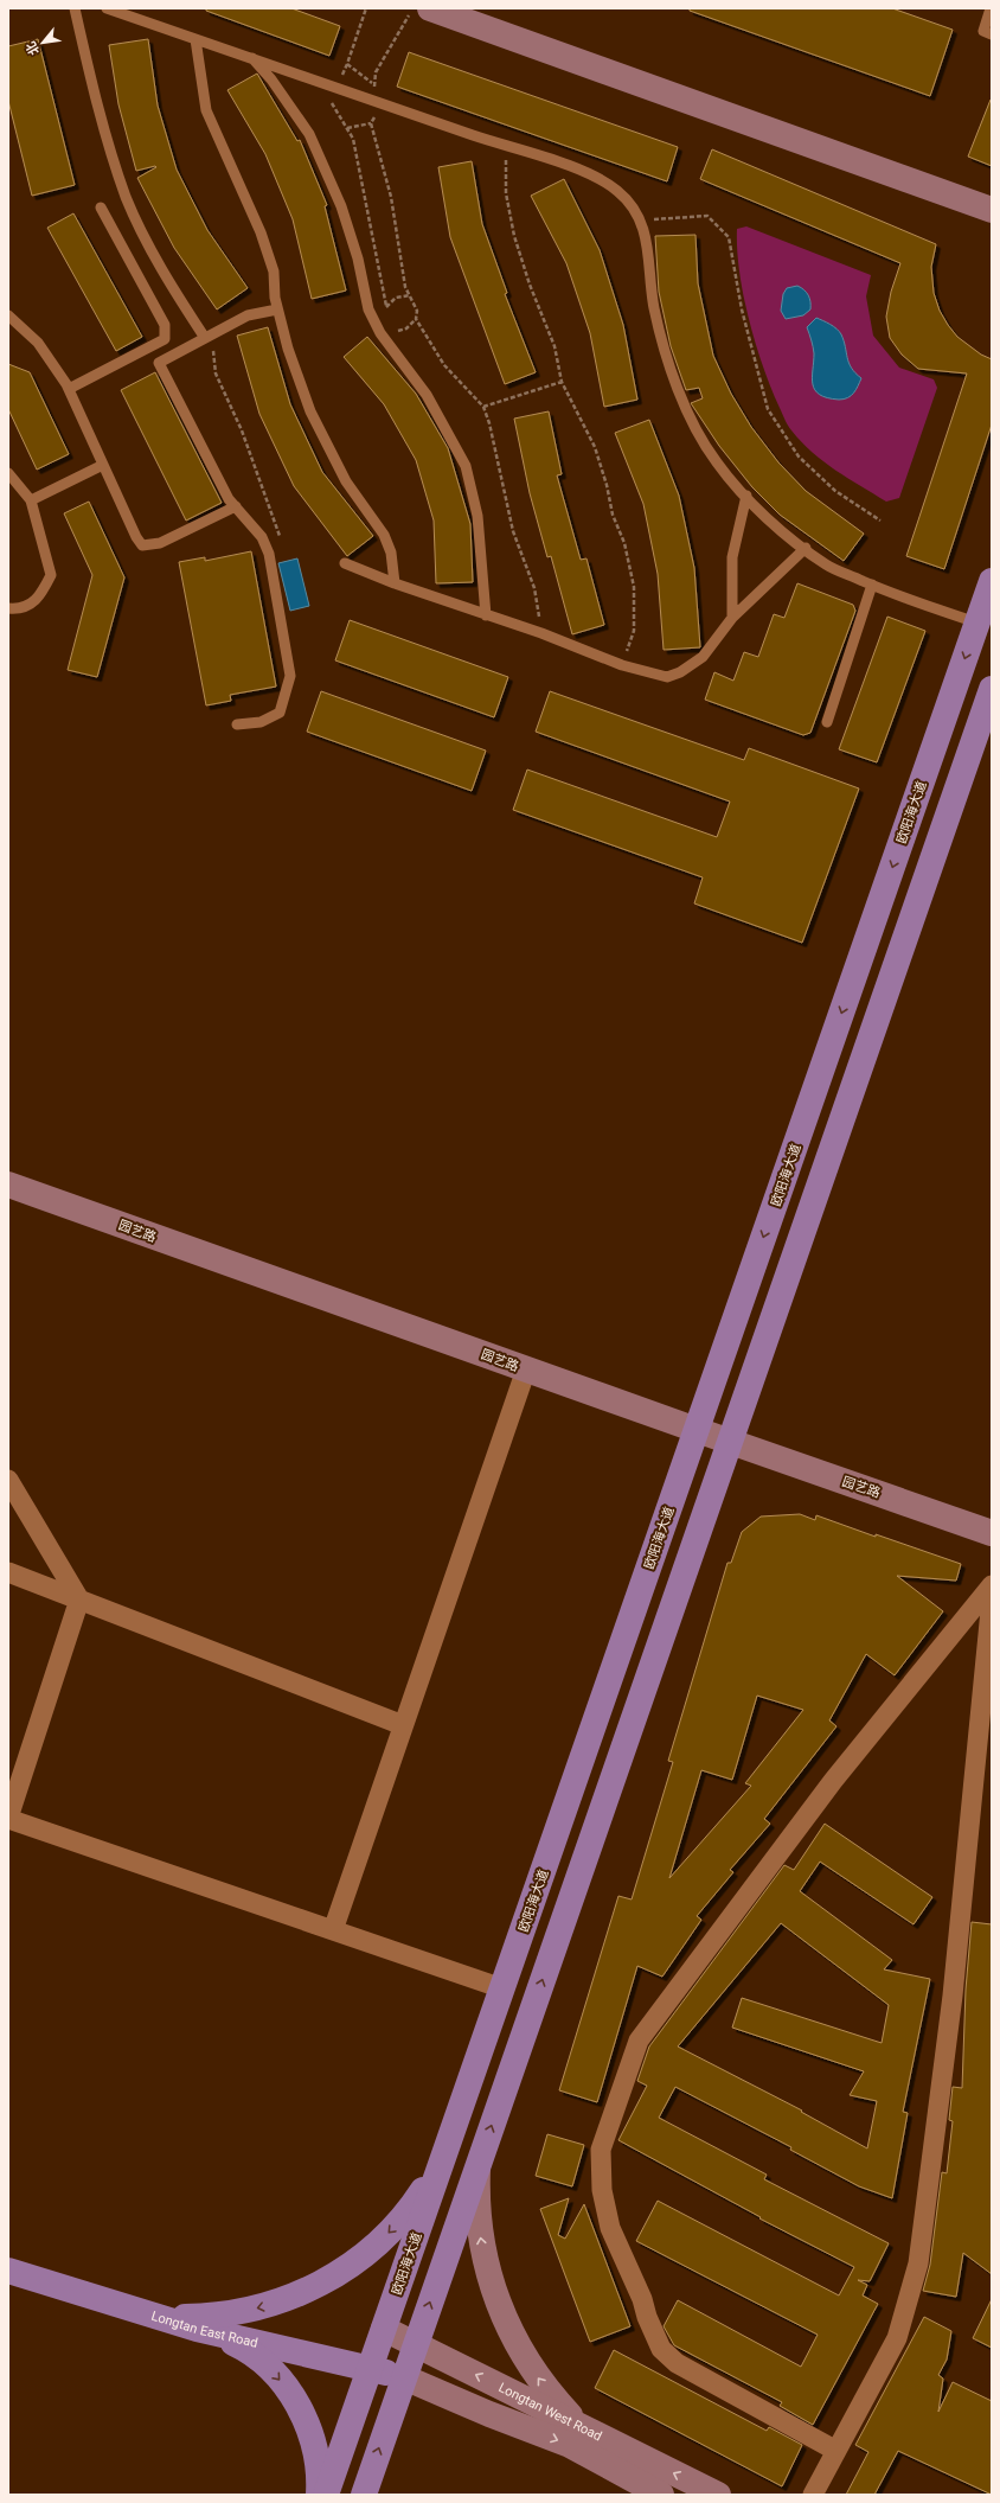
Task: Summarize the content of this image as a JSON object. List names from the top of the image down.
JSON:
{
  "streets": {
    "main road": [
      "欧阳海大道",
      "园艺路",
      "Longtan East Road",
      "Longtan West Road"
    ]
  },
  "crossings": [
    ["欧阳海大道", "园艺路"],
    ["欧阳海大道", "Longtan East Road"],
    ["欧阳海大道", "Longtan West Road"],
    ["Longtan East Road", "Longtan West Road"]
  ],
  "north": "bottom left"
}
